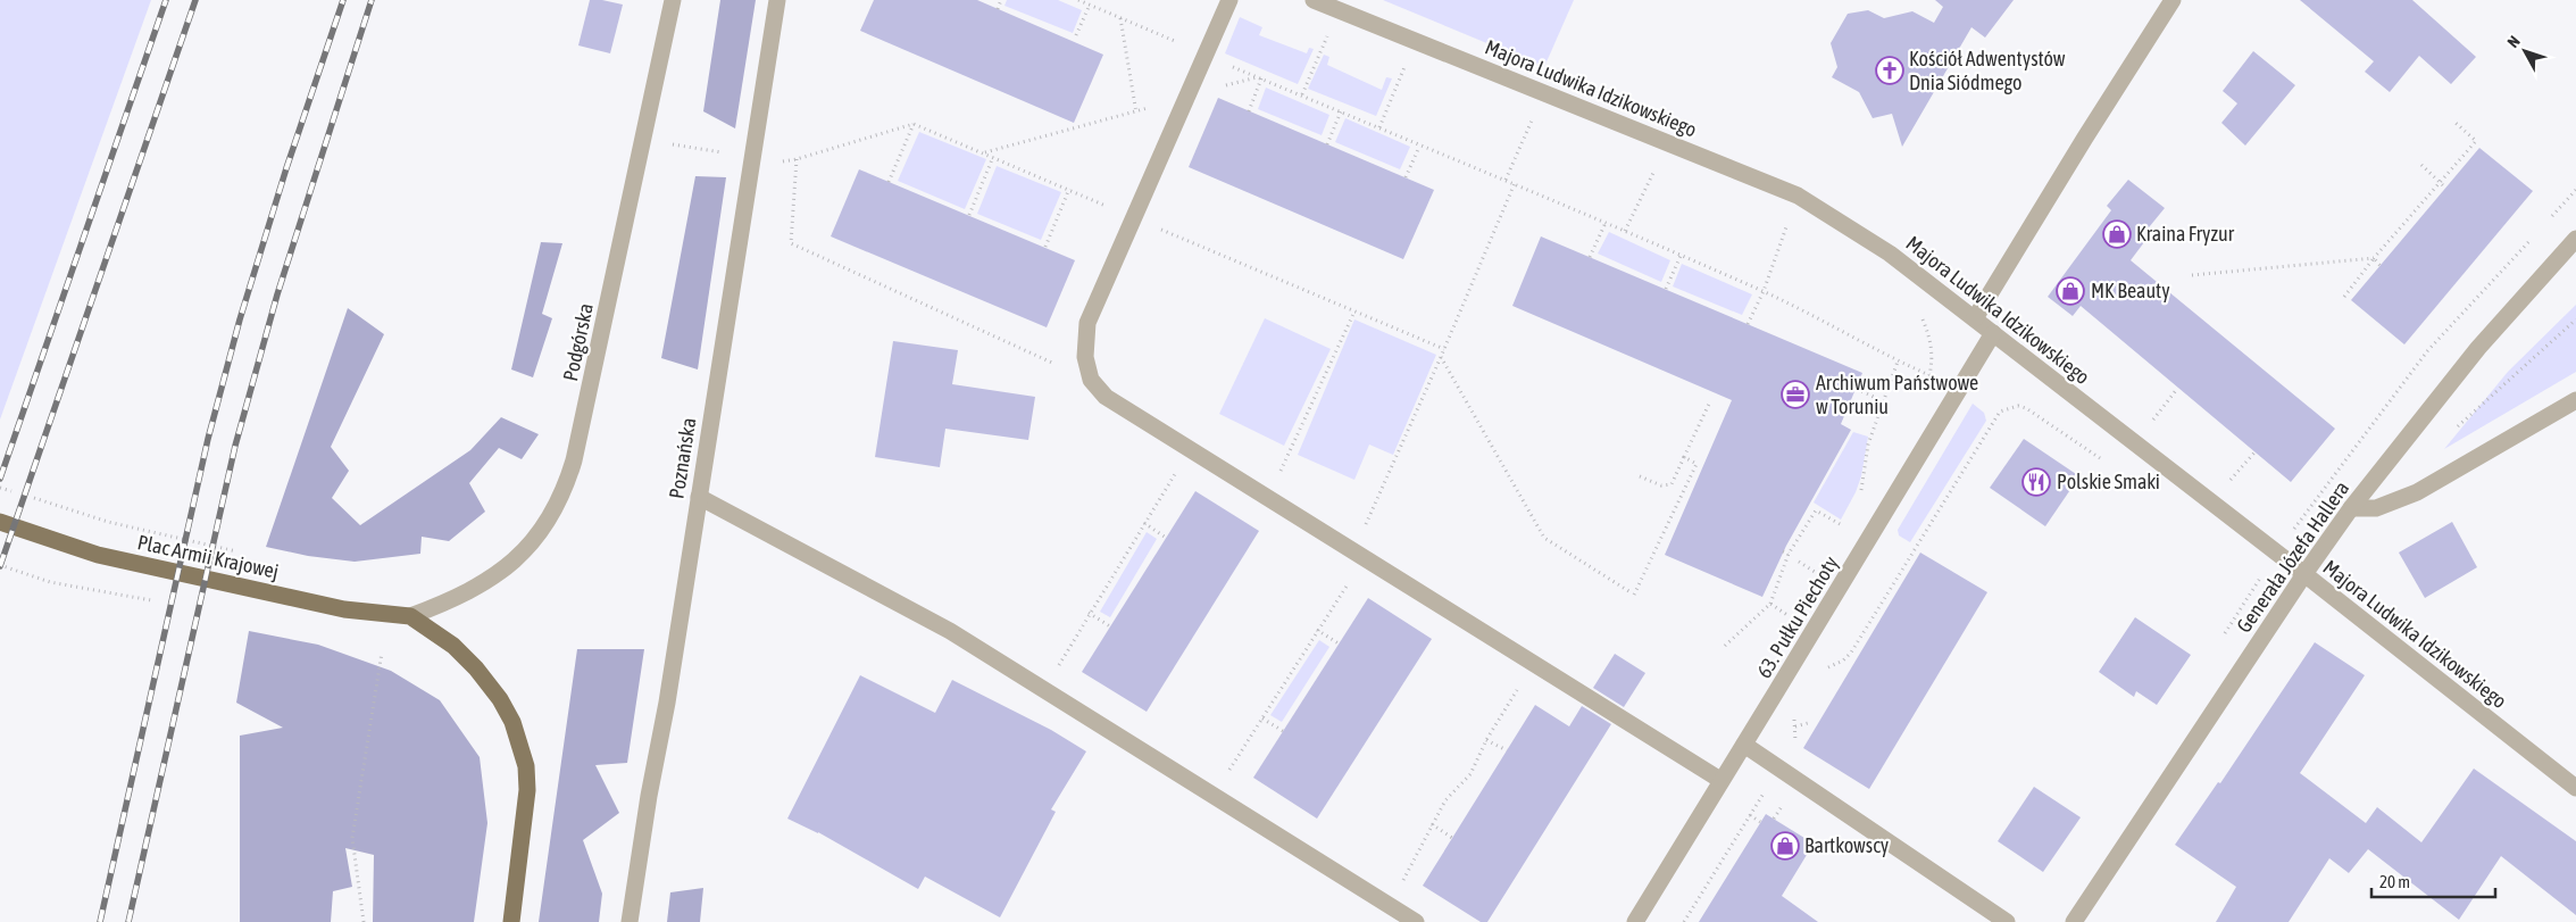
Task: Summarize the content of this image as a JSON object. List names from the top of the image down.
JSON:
{
  "streets": {
    "main road": ["Plac Armii Krajowej"],
    "street": [
      "Majora Ludwika Idzikowskiego",
      "Podgórska",
      "Poznańska",
      "Generała Józefa Hallera",
      "63. Pułku Piechoty"
    ]
  },
  "crossings": [
    ["Majora Ludwika Idzikowskiego", "Generała Józefa Hallera"],
    ["Majora Ludwika Idzikowskiego", "63. Pułku Piechoty"],
    ["Podgórska", "Plac Armii Krajowej"]
  ],
  "places": {
    "church": ["Kościół Adwentystów Dnia Siódmego"],
    "shop": ["Kraina Fryzur", "MK Beauty", "Bartkowscy"],
    "office": ["Archiwum Państwowe w Toruniu"],
    "restaurant": ["Polskie Smaki"]
  },
  "scale_bar": "20 m",
  "north": "top left"
}
